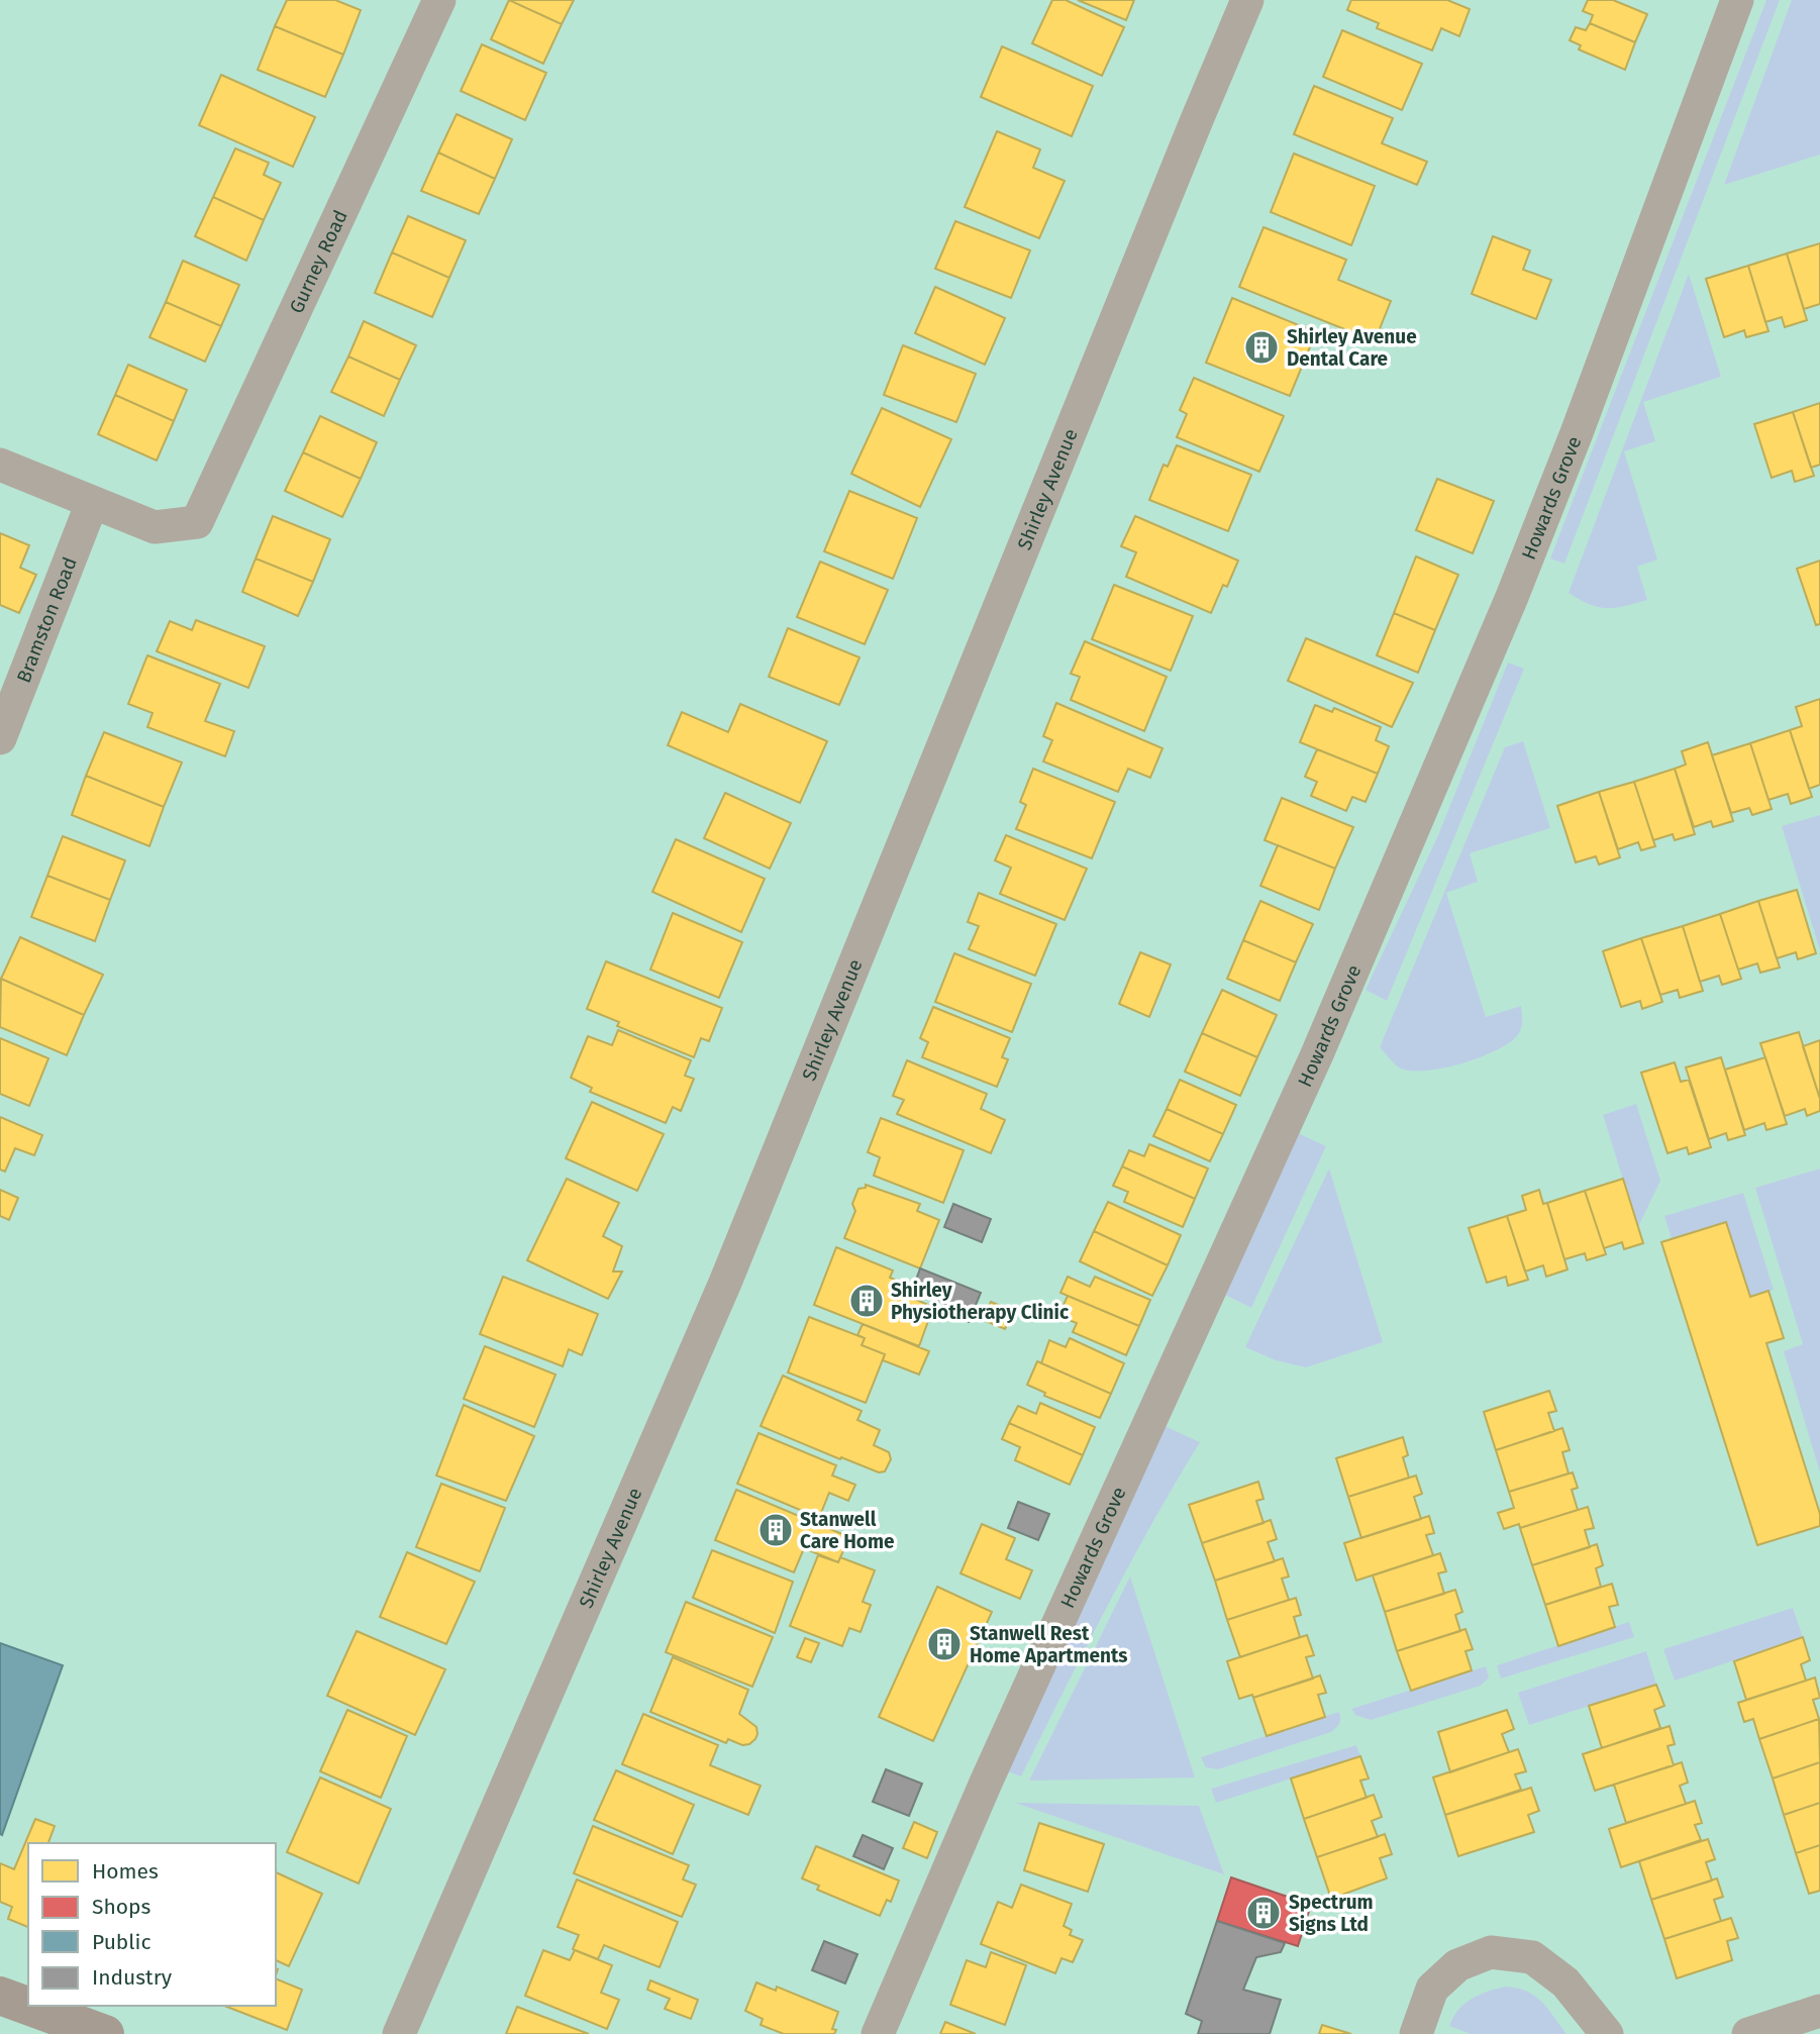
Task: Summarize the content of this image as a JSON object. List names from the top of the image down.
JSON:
{
  "streets": {
    "street": [
      "Gurney Road",
      "Shirley Avenue",
      "Howards Grove",
      "Bramston Road"
    ]
  },
  "crossings": [
    ["Gurney Road", "Bramston Road"]
  ],
  "places": {
    "building": [
      "Shirley Avenue Dental Care",
      "Shirley Physiotherapy Clinic",
      "Stanwell Care Home",
      "Stanwell Rest Home Apartments",
      "Spectrum Signs Ltd"
    ]
  },
  "legend": [
    "Homes",
    "Shops",
    "Public",
    "Industry"
  ]
}
